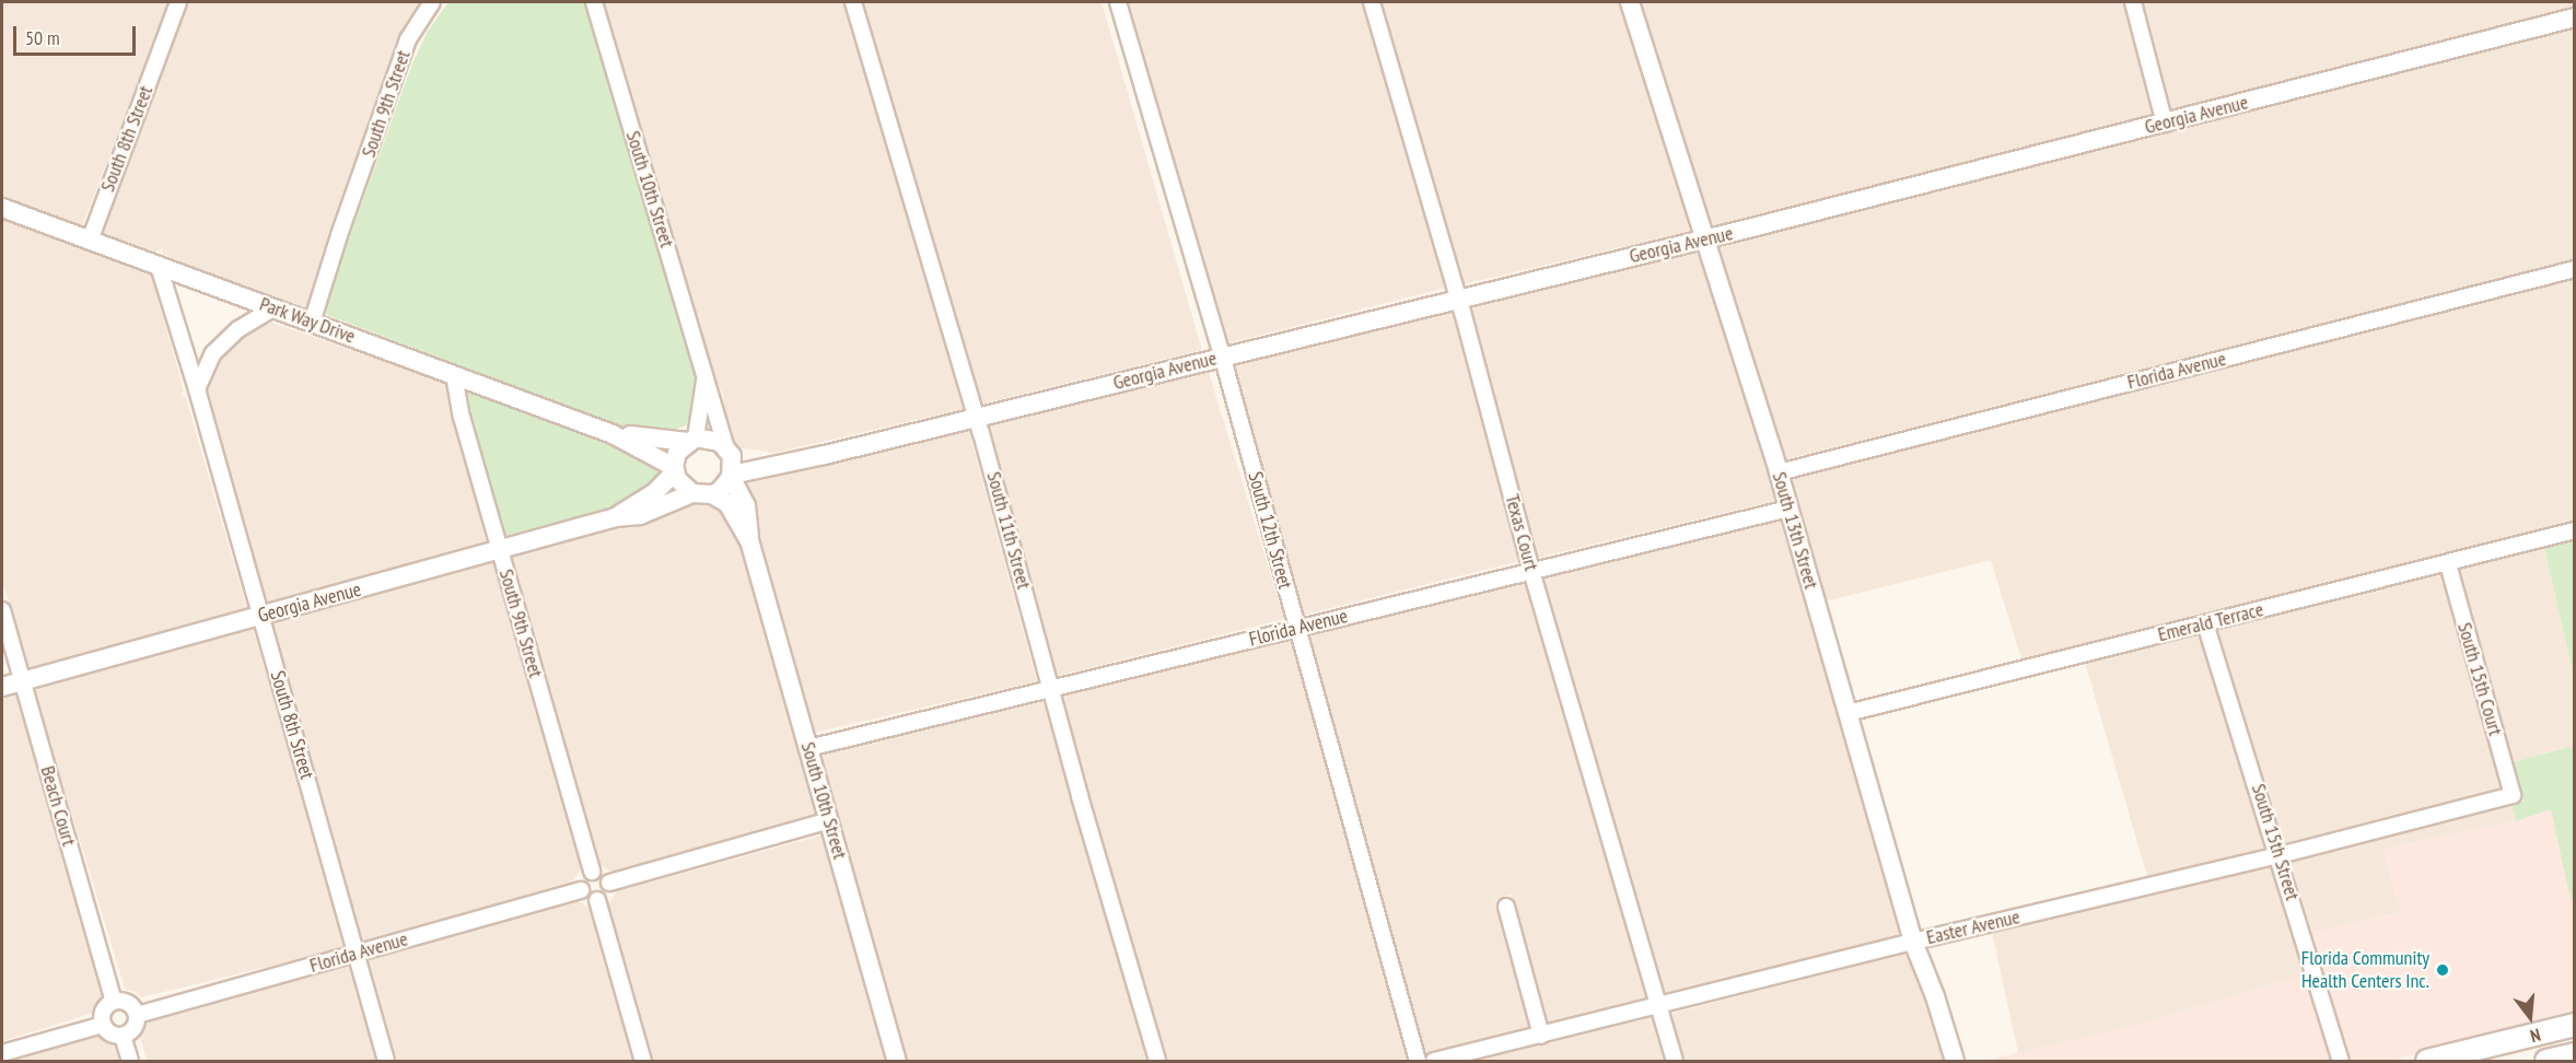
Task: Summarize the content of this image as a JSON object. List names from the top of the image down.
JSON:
{
  "streets": {
    "street": [
      "South 9th Street",
      "Georgia Avenue",
      "South 8th Street",
      "South 10th Street",
      "Park Way Drive",
      "Florida Avenue",
      "South 11th Street",
      "South 12th Street",
      "South 13th Street",
      "Texas Court",
      "Emerald Terrace",
      "South 15th Court",
      "Beach Court",
      "South 15th Street",
      "Easter Avenue"
    ]
  },
  "crossings": [
    ["South 9th Street", "Georgia Avenue"],
    ["South 9th Street", "Park Way Drive"],
    ["South 9th Street", "Florida Avenue"],
    ["Georgia Avenue", "South 8th Street"],
    ["Georgia Avenue", "South 10th Street"],
    ["Georgia Avenue", "Park Way Drive"],
    ["Georgia Avenue", "South 11th Street"],
    ["Georgia Avenue", "South 12th Street"],
    ["Georgia Avenue", "South 13th Street"],
    ["Georgia Avenue", "Texas Court"],
    ["Georgia Avenue", "Beach Court"],
    ["South 8th Street", "Park Way Drive"],
    ["South 8th Street", "Florida Avenue"],
    ["South 10th Street", "Park Way Drive"],
    ["South 10th Street", "Florida Avenue"],
    ["Florida Avenue", "South 11th Street"],
    ["Florida Avenue", "South 12th Street"],
    ["Florida Avenue", "South 13th Street"],
    ["Florida Avenue", "Texas Court"],
    ["Florida Avenue", "Beach Court"],
    ["South 13th Street", "Emerald Terrace"],
    ["South 13th Street", "Easter Avenue"],
    ["Texas Court", "Easter Avenue"],
    ["Emerald Terrace", "South 15th Court"],
    ["Emerald Terrace", "South 15th Street"],
    ["South 15th Court", "Easter Avenue"],
    ["South 15th Street", "Easter Avenue"]
  ],
  "places": ["Florida Community Health Centers Inc."],
  "scale_bar": "50 m",
  "north": "bottom"
}
